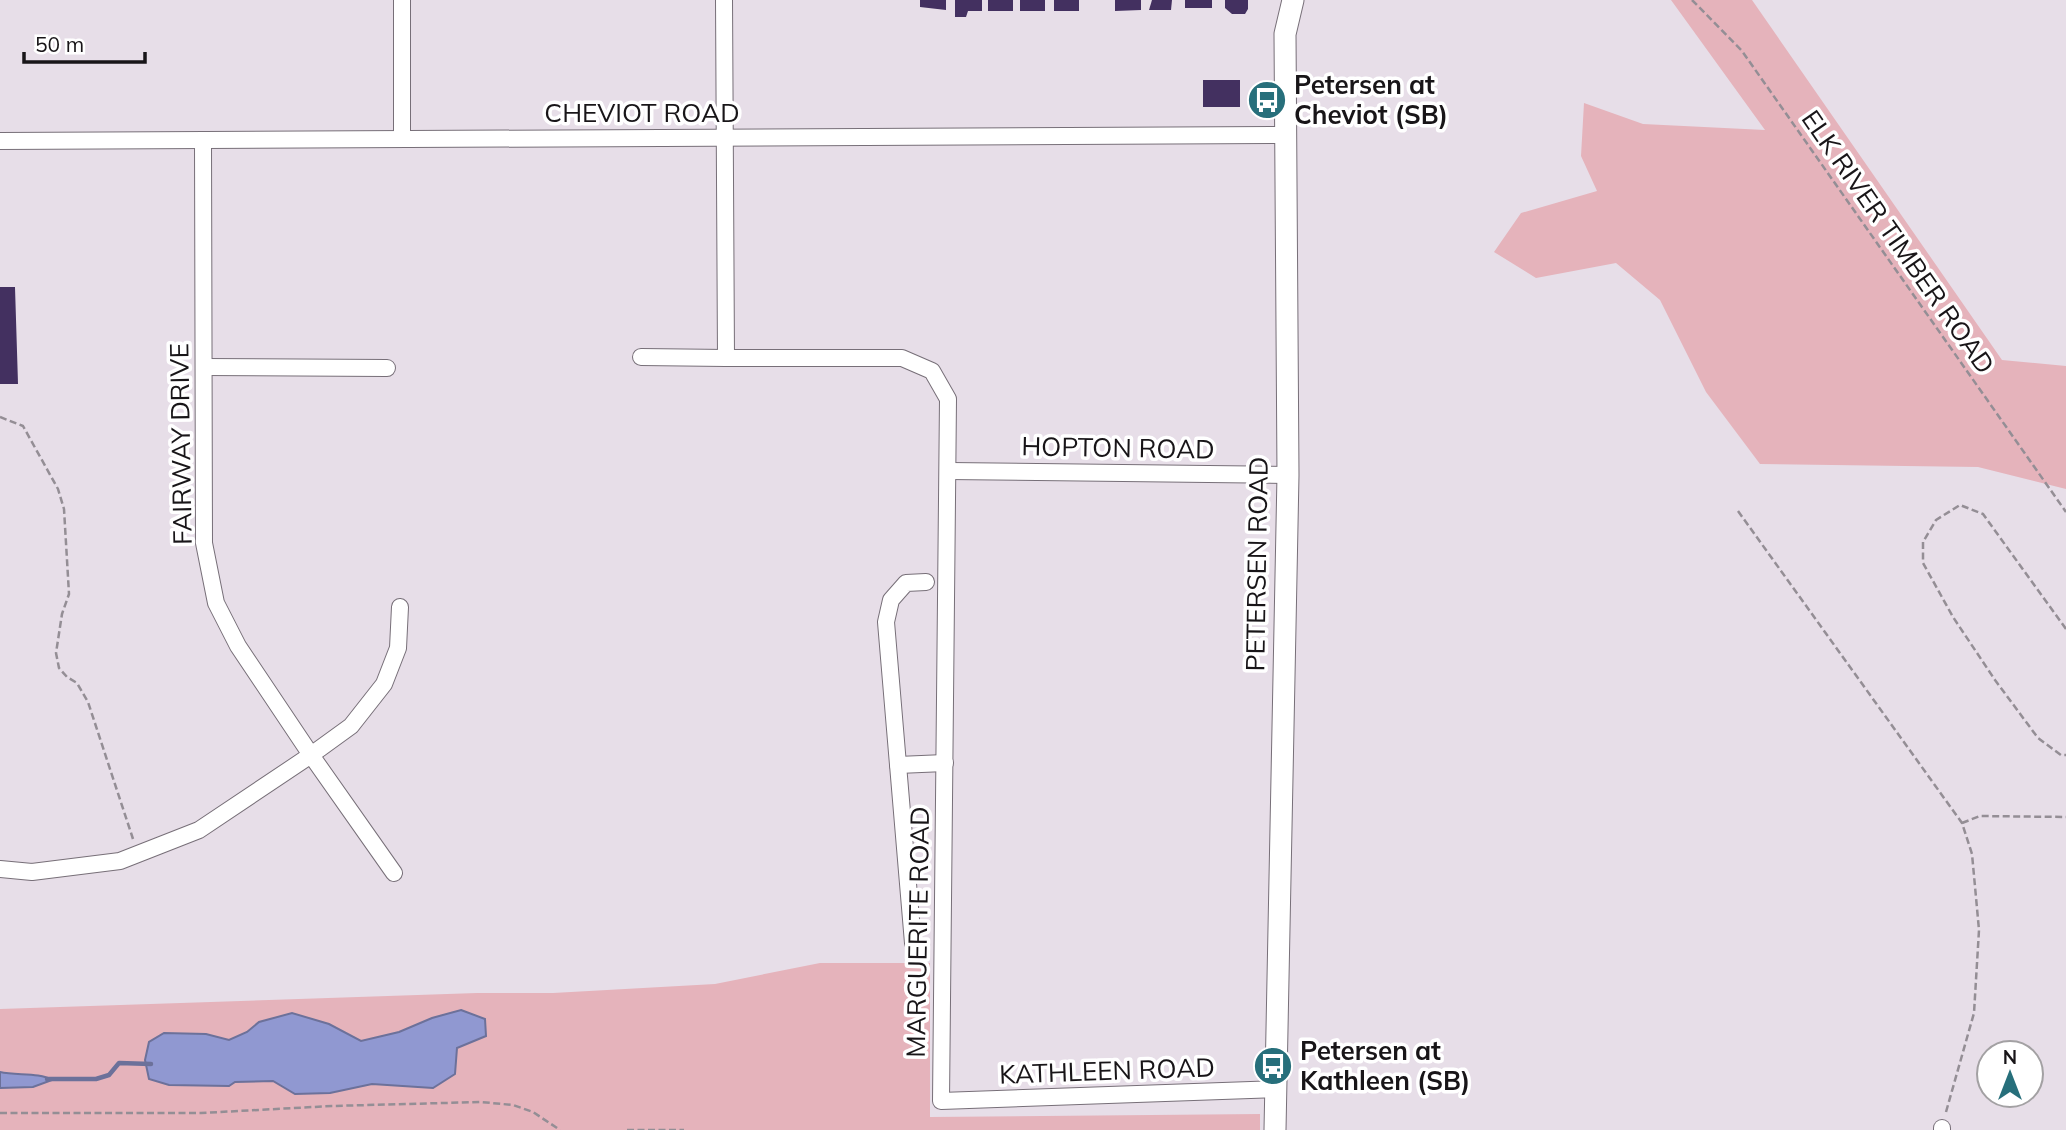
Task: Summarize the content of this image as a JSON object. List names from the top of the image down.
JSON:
{
  "streets": {
    "street": [
      "CHEVIOT ROAD",
      "FAIRWAY DRIVE",
      "HOPTON ROAD",
      "PETERSEN ROAD",
      "MARGUERITE ROAD",
      "KATHLEEN ROAD"
    ],
    "path": ["ELK RIVER TIMBER ROAD"]
  },
  "crossings": [
    ["CHEVIOT ROAD", "FAIRWAY DRIVE"],
    ["CHEVIOT ROAD", "PETERSEN ROAD"],
    ["HOPTON ROAD", "PETERSEN ROAD"],
    ["HOPTON ROAD", "MARGUERITE ROAD"],
    ["PETERSEN ROAD", "KATHLEEN ROAD"],
    ["MARGUERITE ROAD", "KATHLEEN ROAD"]
  ],
  "places": {
    "bus stop": ["Petersen at Cheviot (SB)", "Petersen at Kathleen (SB)"]
  },
  "scale_bar": "50 m",
  "north": "top"
}
